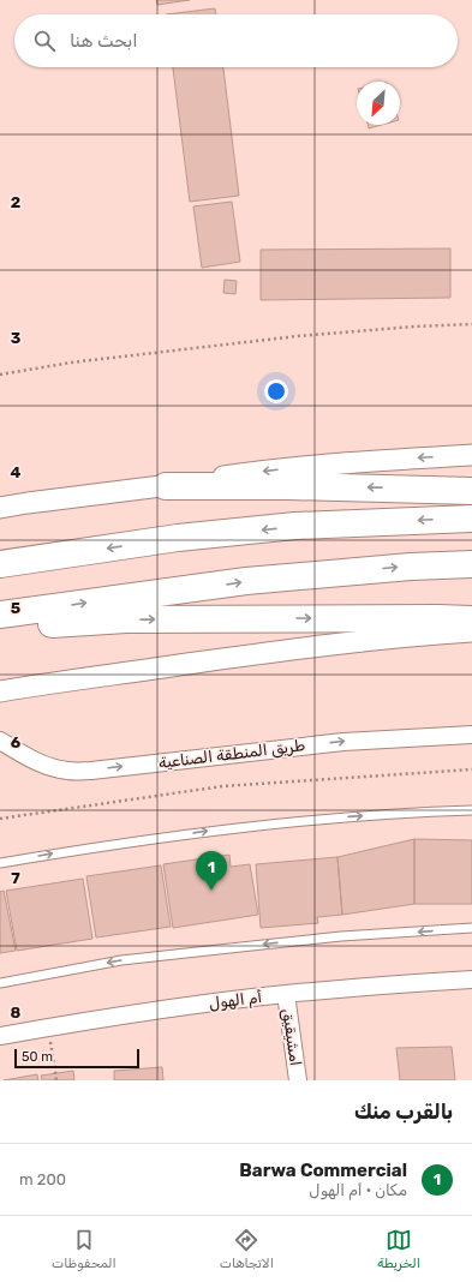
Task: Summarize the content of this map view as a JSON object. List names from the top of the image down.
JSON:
{
  "streets": {
    "street": ["طريق المنطقة الصناعية", "أم الهول", "امشيقيق"]
  },
  "crossings": [
    ["أم الهول", "امشيقيق"]
  ],
  "scale_bar": "50 m",
  "north": "bottom left",
  "page": {
    "search": "ابحث هنا",
    "pins": "1",
    "scale": "50 m",
    "heading": "بالقرب منك",
    "list": [
      {
        "mark": "1",
        "name": "Barwa Commercial",
        "note": "مكان · أم الهول",
        "value": "200 m"
      }
    ],
    "nav": ["الخريطة", "الاتجاهات", "المحفوظات"]
  },
  "grid": {
    "rows": [
      "2",
      "3",
      "4",
      "5",
      "6",
      "7",
      "8"
    ]
  }
}
